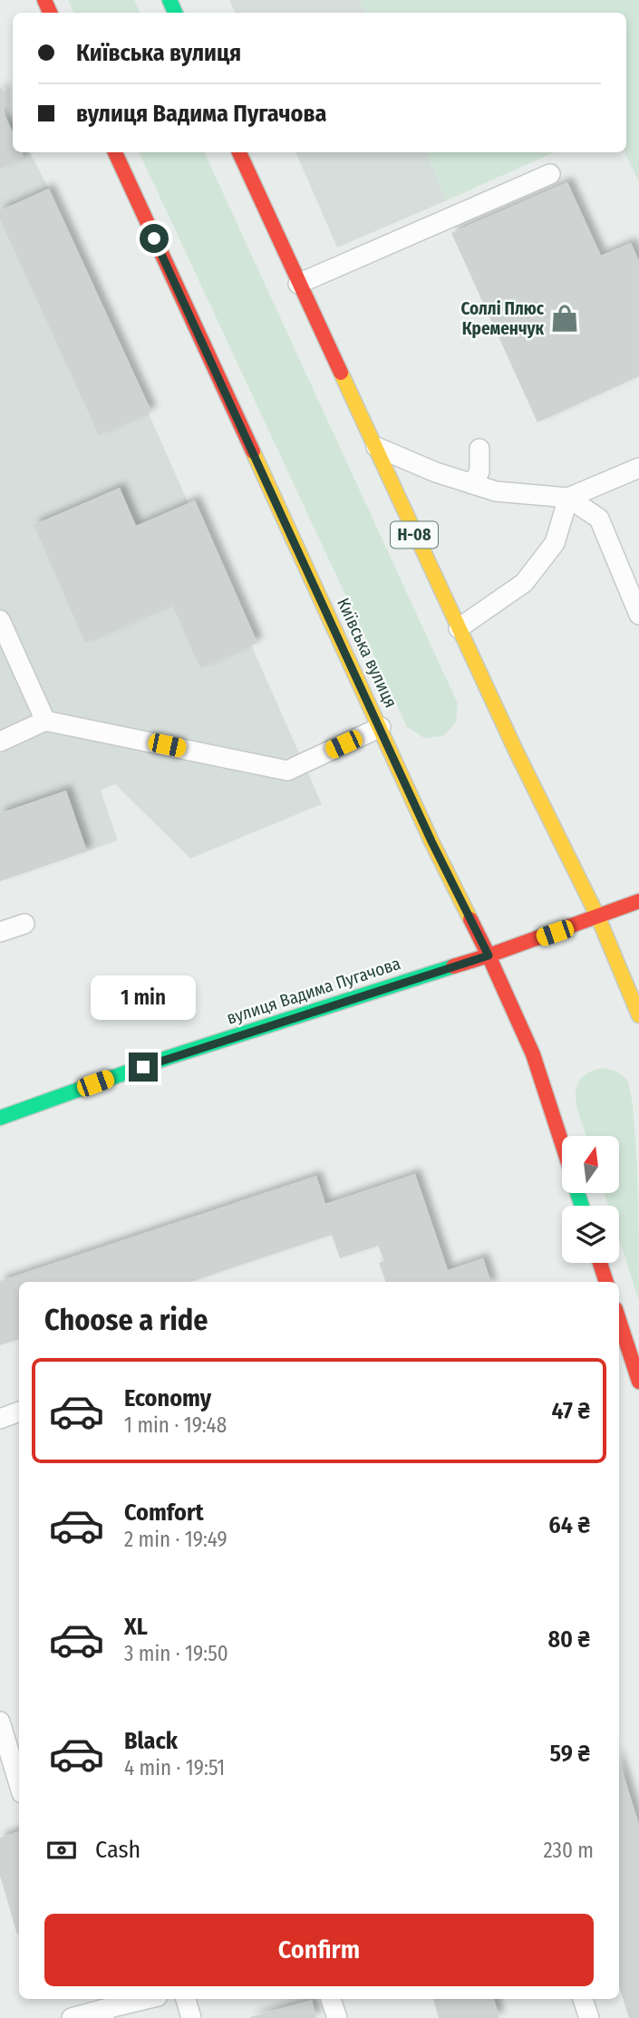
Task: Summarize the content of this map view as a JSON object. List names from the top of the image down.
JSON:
{
  "streets": {
    "main road": ["Н-08", "Київська вулиця", "вулиця Вадима Пугачова"]
  },
  "crossings": [
    ["Н-08", "вулиця Вадима Пугачова"],
    ["Київська вулиця", "вулиця Вадима Пугачова"]
  ],
  "places": {
    "shop": ["Соллі Плюс Кременчук"]
  },
  "north": "top",
  "page": {
    "banner": ["Київська вулиця", "вулиця Вадима Пугачова"],
    "bubble": "1 min",
    "heading": "Choose a ride",
    "list": [
      {
        "name": "Economy",
        "note": "1 min · 19:48",
        "value": "47 ₴"
      },
      {
        "name": "Comfort",
        "note": "2 min · 19:49",
        "value": "64 ₴"
      },
      {
        "name": "XL",
        "note": "3 min · 19:50",
        "value": "80 ₴"
      },
      {
        "name": "Black",
        "note": "4 min · 19:51",
        "value": "59 ₴"
      }
    ],
    "pay": ["Cash", "230 m"],
    "buttons": "Confirm"
  }
}
